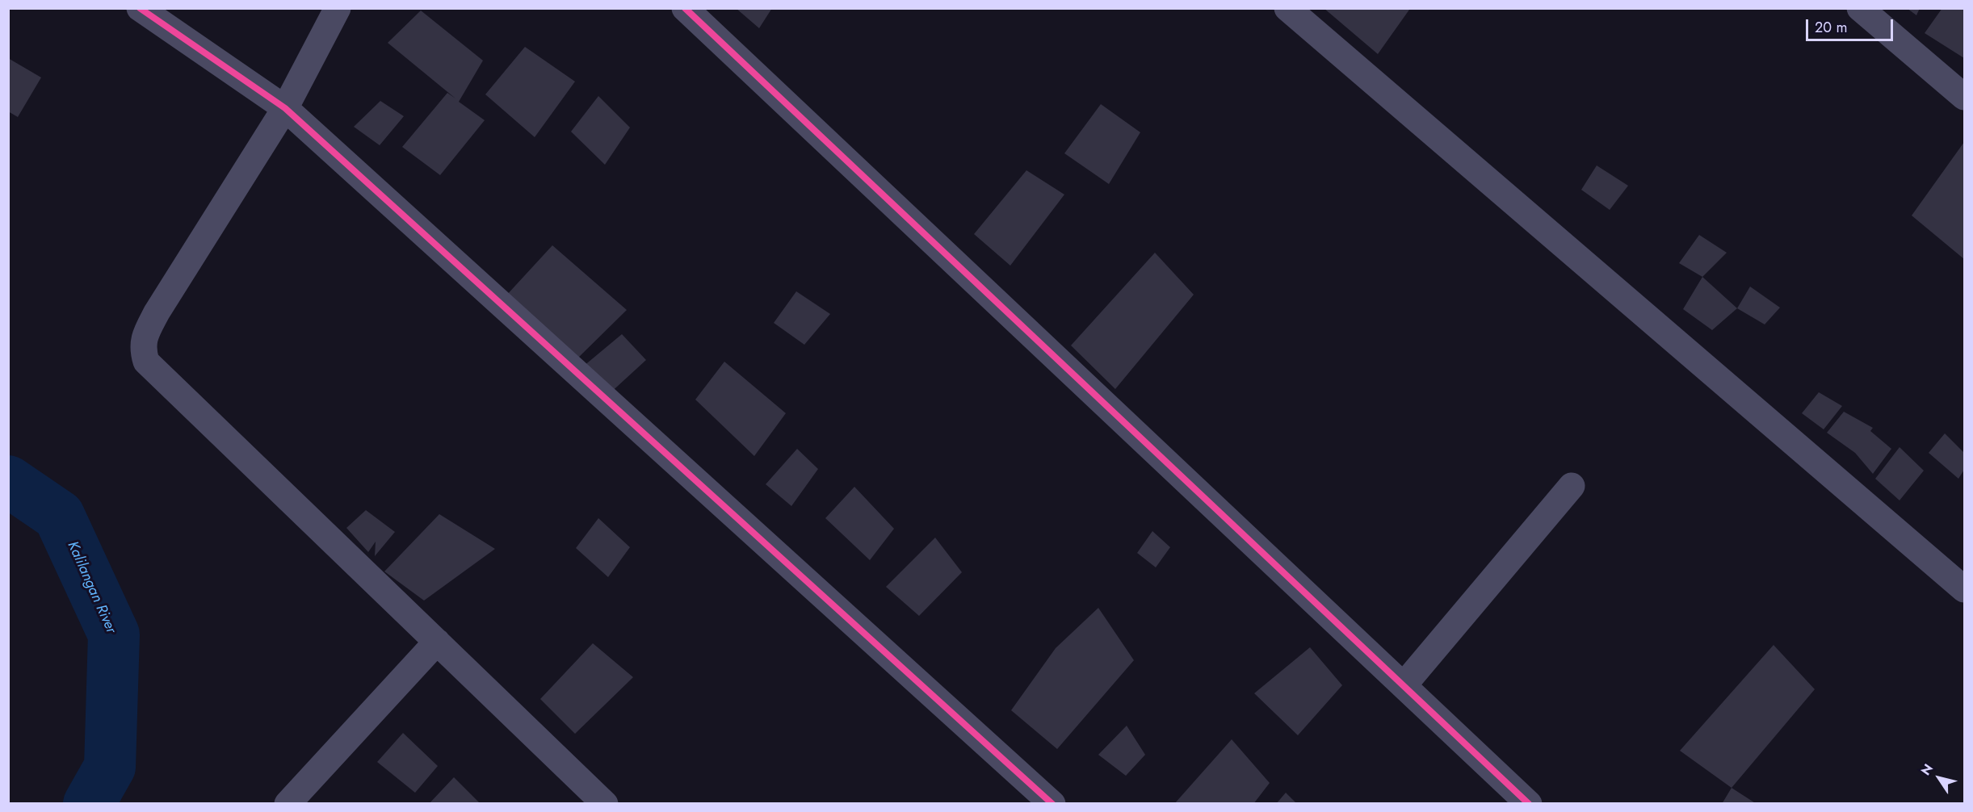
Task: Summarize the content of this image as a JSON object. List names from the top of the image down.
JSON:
{
  "water": ["Kalilangan River"],
  "scale_bar": "20 m",
  "north": "top left"
}
